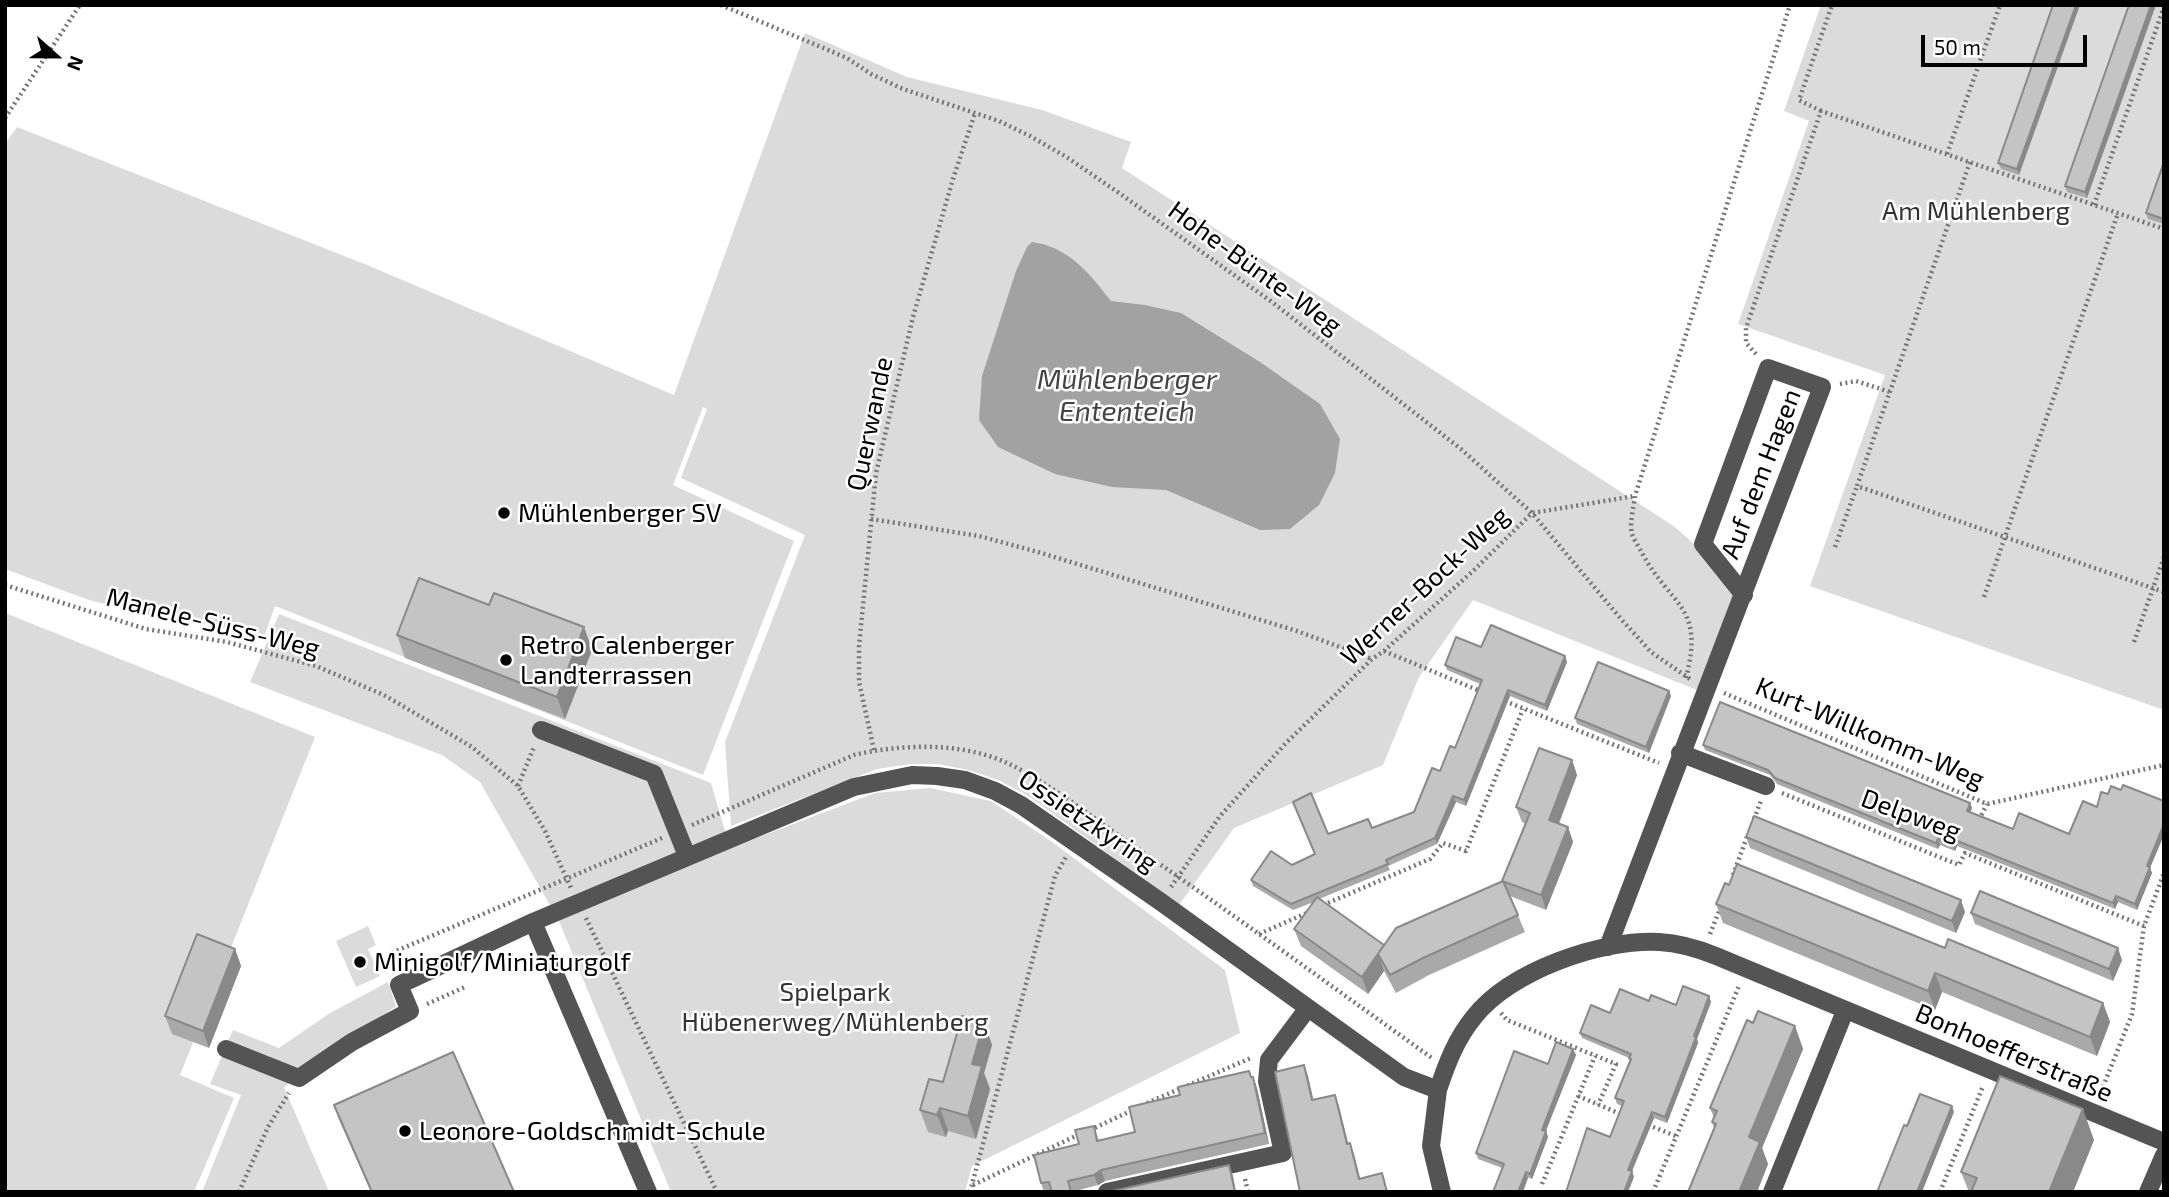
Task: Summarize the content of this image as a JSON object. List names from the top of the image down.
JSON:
{
  "streets": {
    "street": ["Auf dem Hagen", "Ossietzkyring", "Bonhoefferstraße"],
    "path": [
      "Hohe-Bünte-Weg",
      "Querwande",
      "Werner-Bock-Weg",
      "Manele-Süss-Weg",
      "Kurt-Willkomm-Weg",
      "Delpweg"
    ]
  },
  "crossings": [
    ["Hohe-Bünte-Weg", "Querwande"],
    ["Hohe-Bünte-Weg", "Werner-Bock-Weg"],
    ["Hohe-Bünte-Weg", "Kurt-Willkomm-Weg"],
    ["Auf dem Hagen", "Kurt-Willkomm-Weg"],
    ["Werner-Bock-Weg", "Ossietzkyring"],
    ["Manele-Süss-Weg", "Ossietzkyring"],
    ["Ossietzkyring", "Bonhoefferstraße"]
  ],
  "water": ["Mühlenberger Ententeich"],
  "parks": ["Am Mühlenberg", "Spielpark Hübenerweg/Mühlenberg"],
  "places": [
    "Mühlenberger SV",
    "Retro Calenberger Landterrassen",
    "Minigolf/Miniaturgolf",
    "Leonore-Goldschmidt-Schule"
  ],
  "scale_bar": "50 m",
  "north": "right"
}
